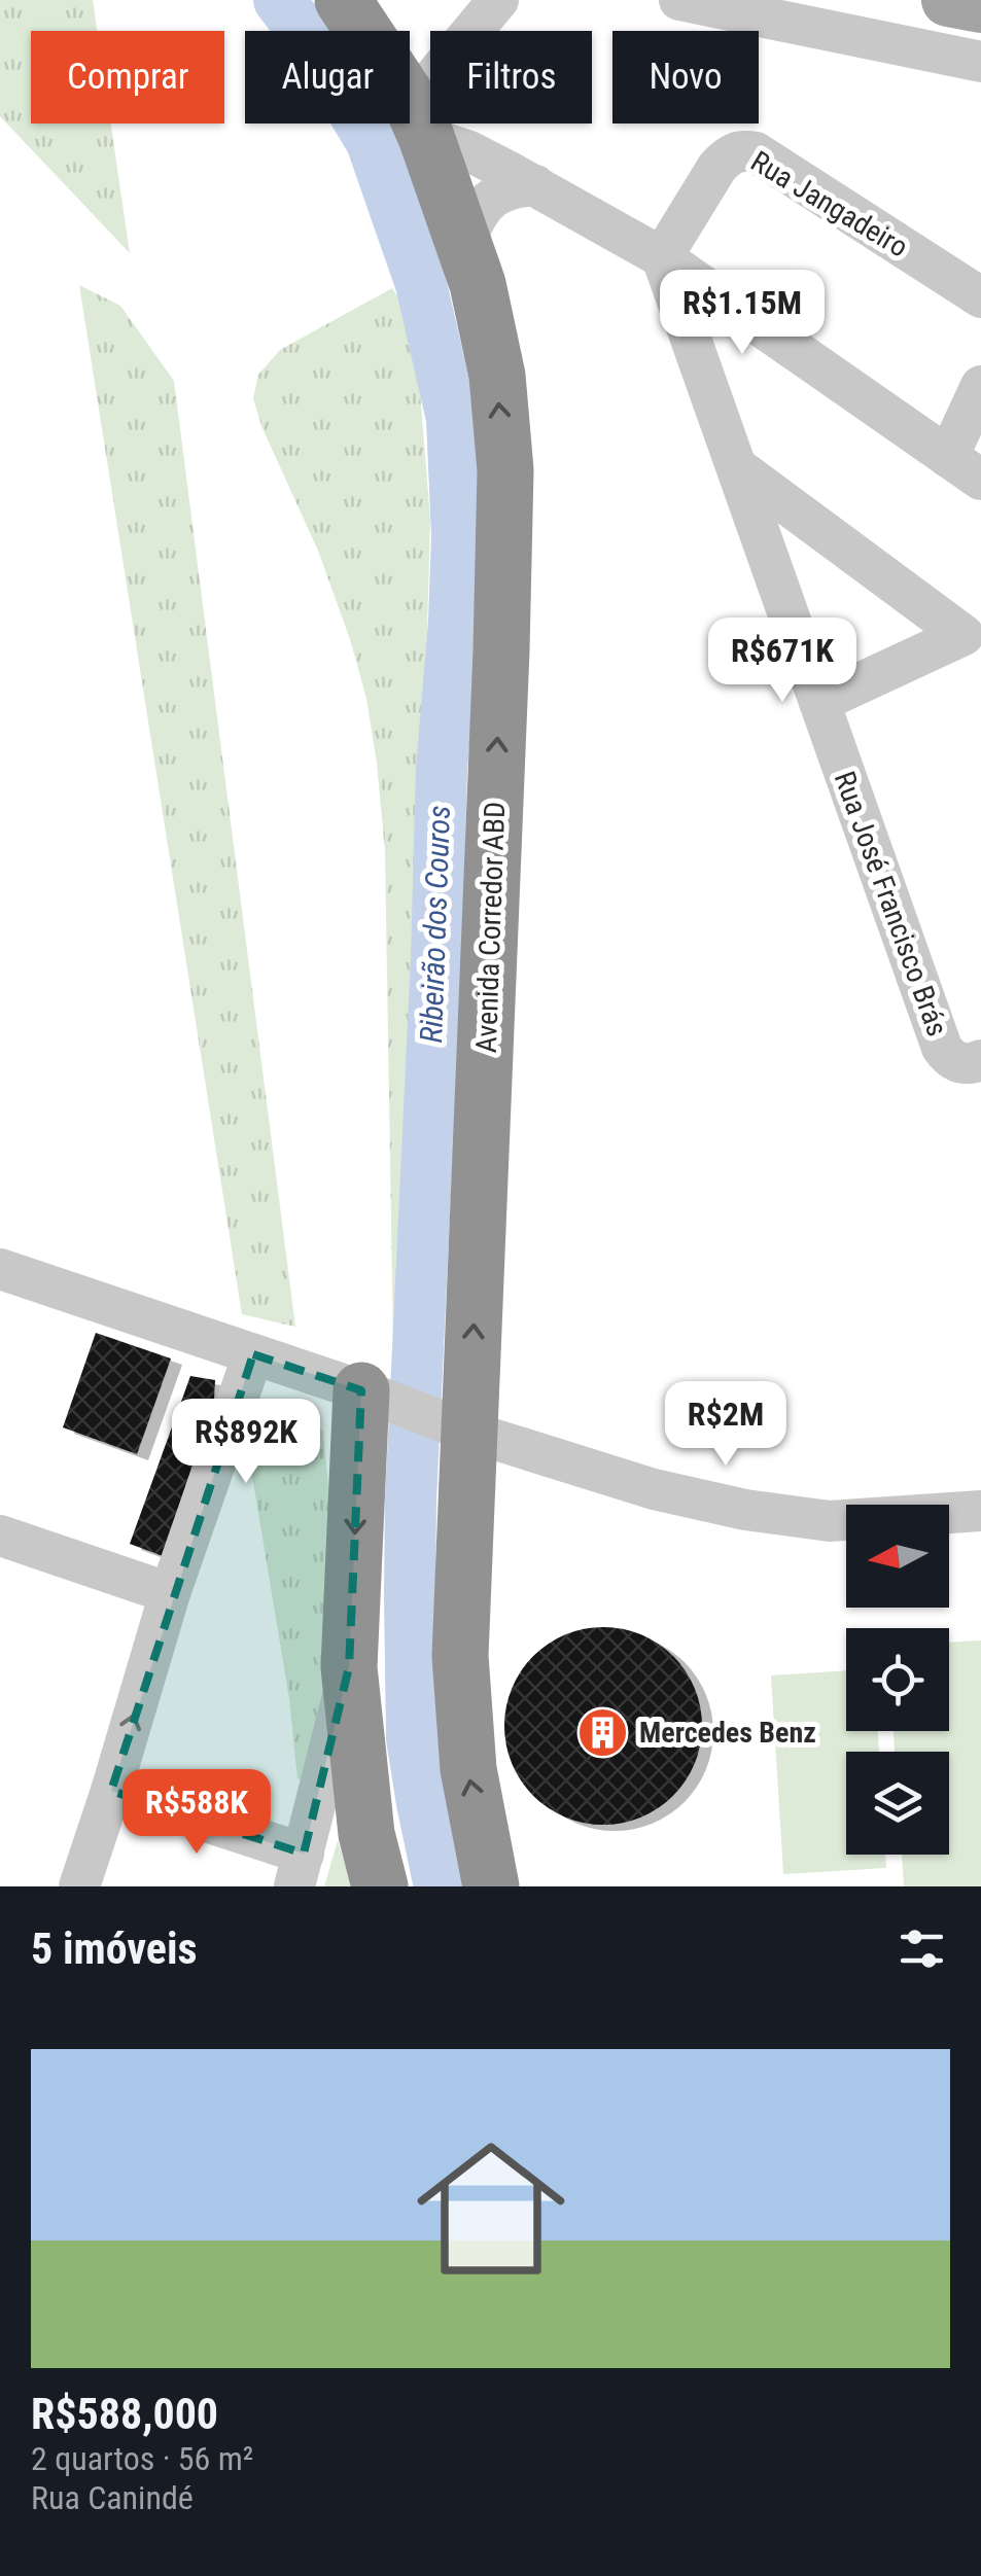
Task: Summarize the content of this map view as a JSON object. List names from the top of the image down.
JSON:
{
  "streets": {
    "highway": ["Avenida Corredor ABD"],
    "street": ["Rua Jangadeiro", "Rua José Francisco Brás"]
  },
  "crossings": [
    ["Rua Jangadeiro", "Rua José Francisco Brás"]
  ],
  "one_way": ["Avenida Corredor ABD"],
  "water": ["Ribeirão dos Couros"],
  "places": {
    "building": ["Mercedes Benz"]
  },
  "north": "left",
  "page": {
    "chip": [
      "Comprar",
      "Alugar",
      "Filtros",
      "Novo"
    ],
    "price": [
      "R$1.15M",
      "R$671K",
      "R$2M",
      "R$892K",
      "R$588K"
    ],
    "heading": "5 imóveis",
    "list": [
      {
        "name": "R$588,000",
        "note": "2 quartos · 56 m² · Rua Canindé"
      }
    ]
  }
}
